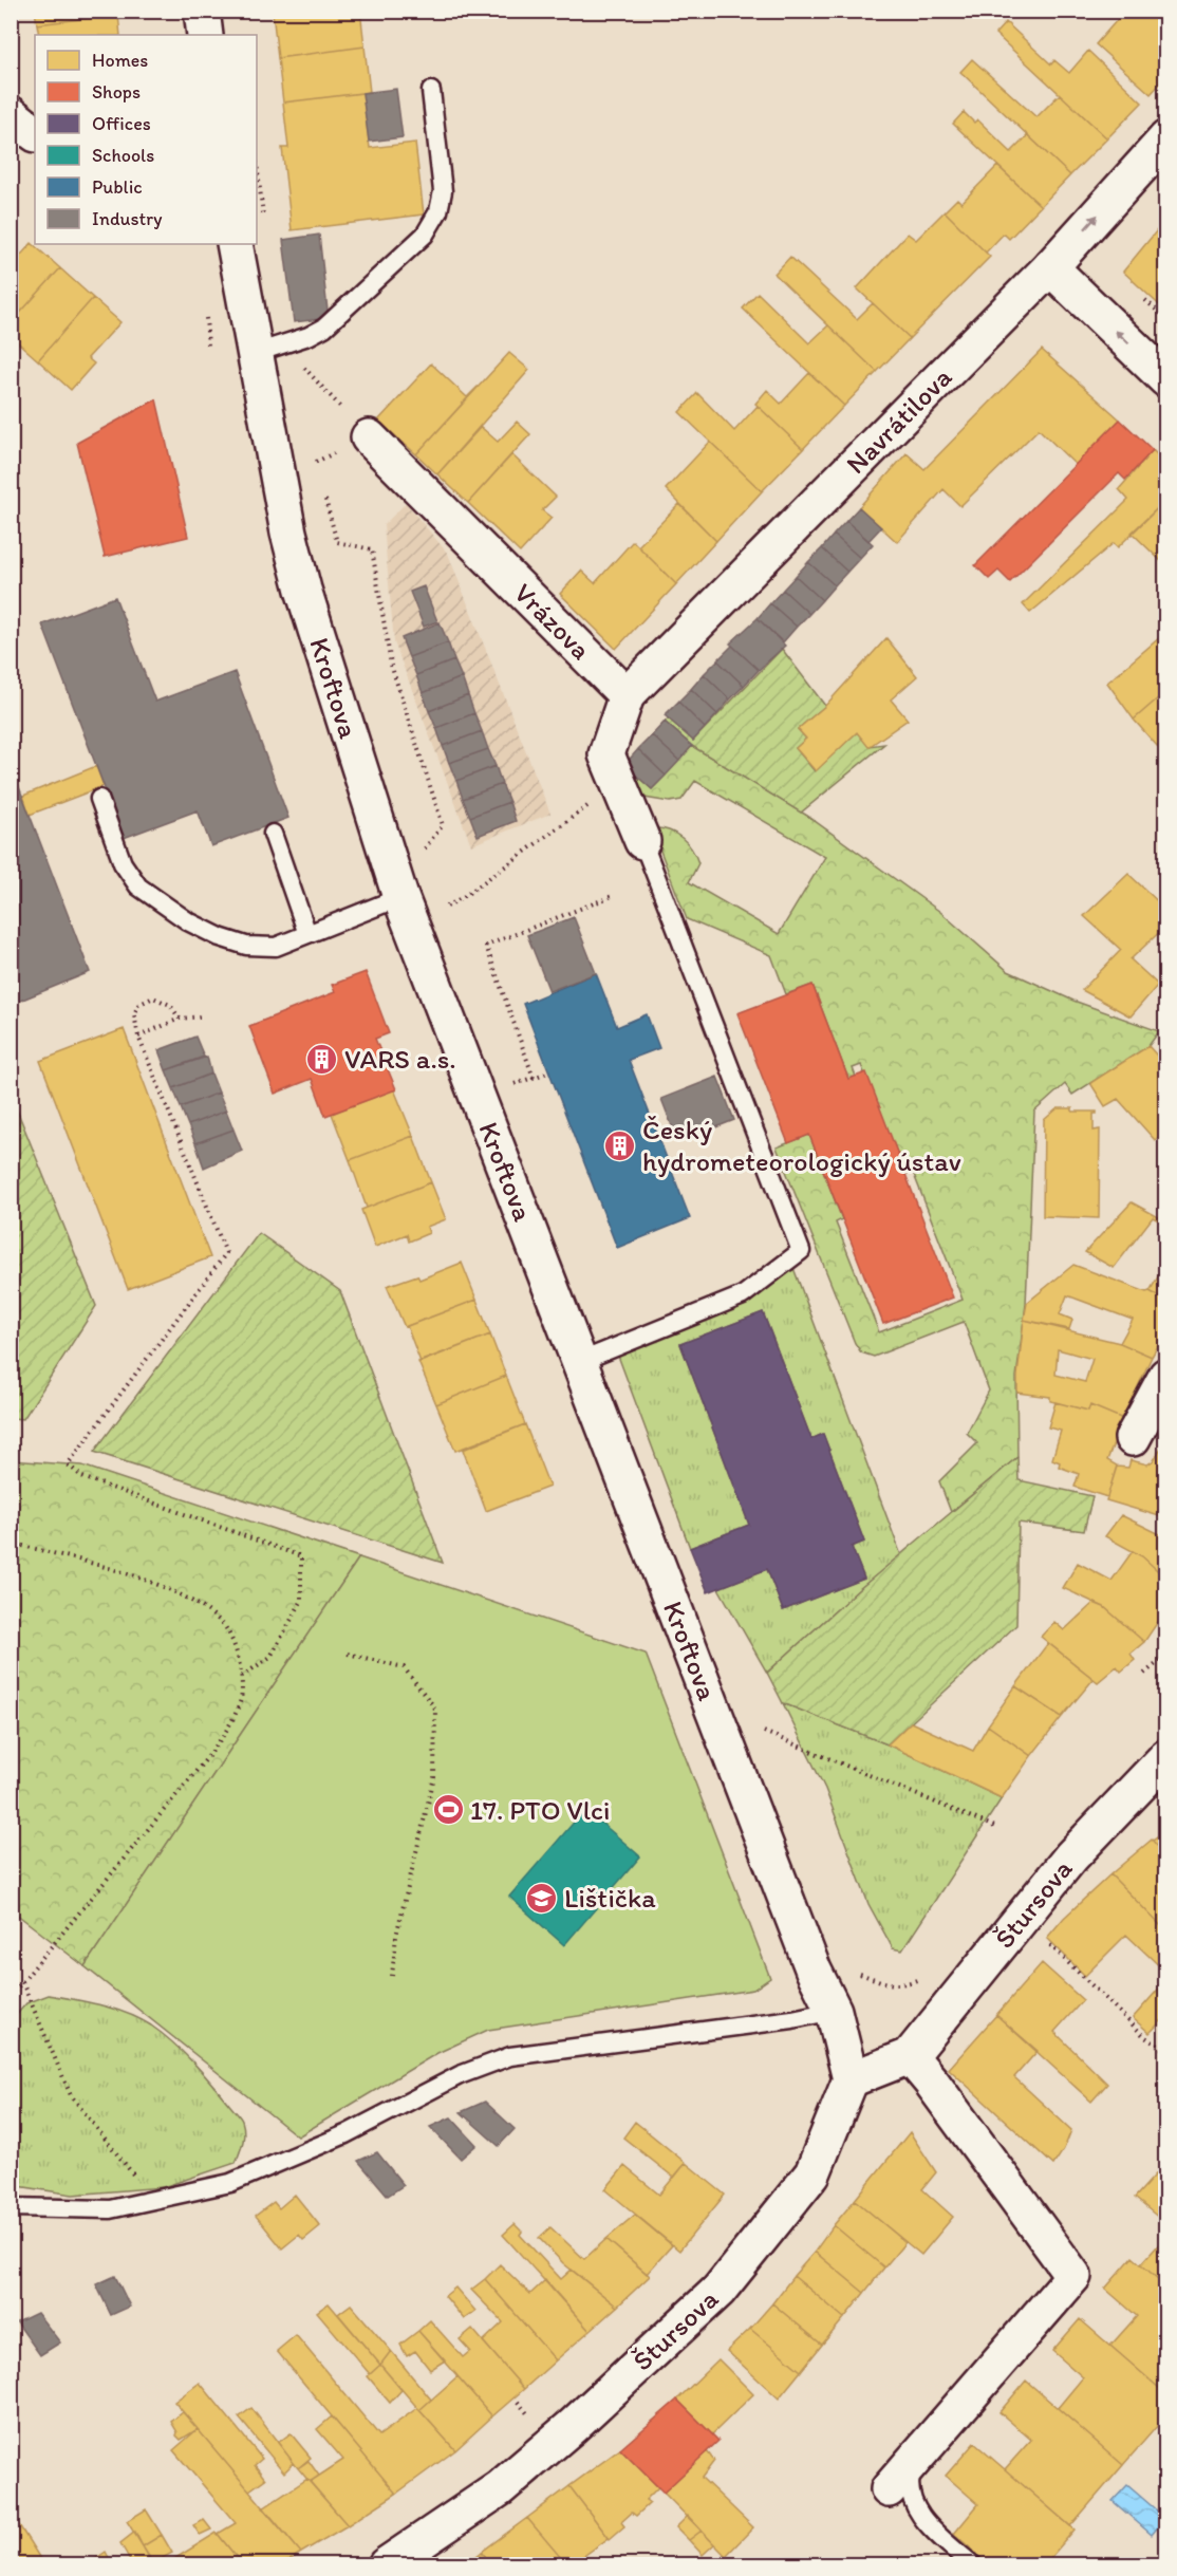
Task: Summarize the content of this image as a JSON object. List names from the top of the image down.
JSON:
{
  "streets": {
    "street": [
      "Navrátilova",
      "Vrázova",
      "Kroftova",
      "Štursova"
    ]
  },
  "crossings": [
    ["Navrátilova", "Vrázova"],
    ["Kroftova", "Štursova"]
  ],
  "places": {
    "building": ["VARS a.s.", "Český hydrometeorologický ústav"],
    "sports": ["17. PTO Vlci"],
    "school or university": ["Lištička"]
  },
  "legend": [
    "Homes",
    "Shops",
    "Offices",
    "Schools",
    "Public",
    "Industry"
  ]
}
